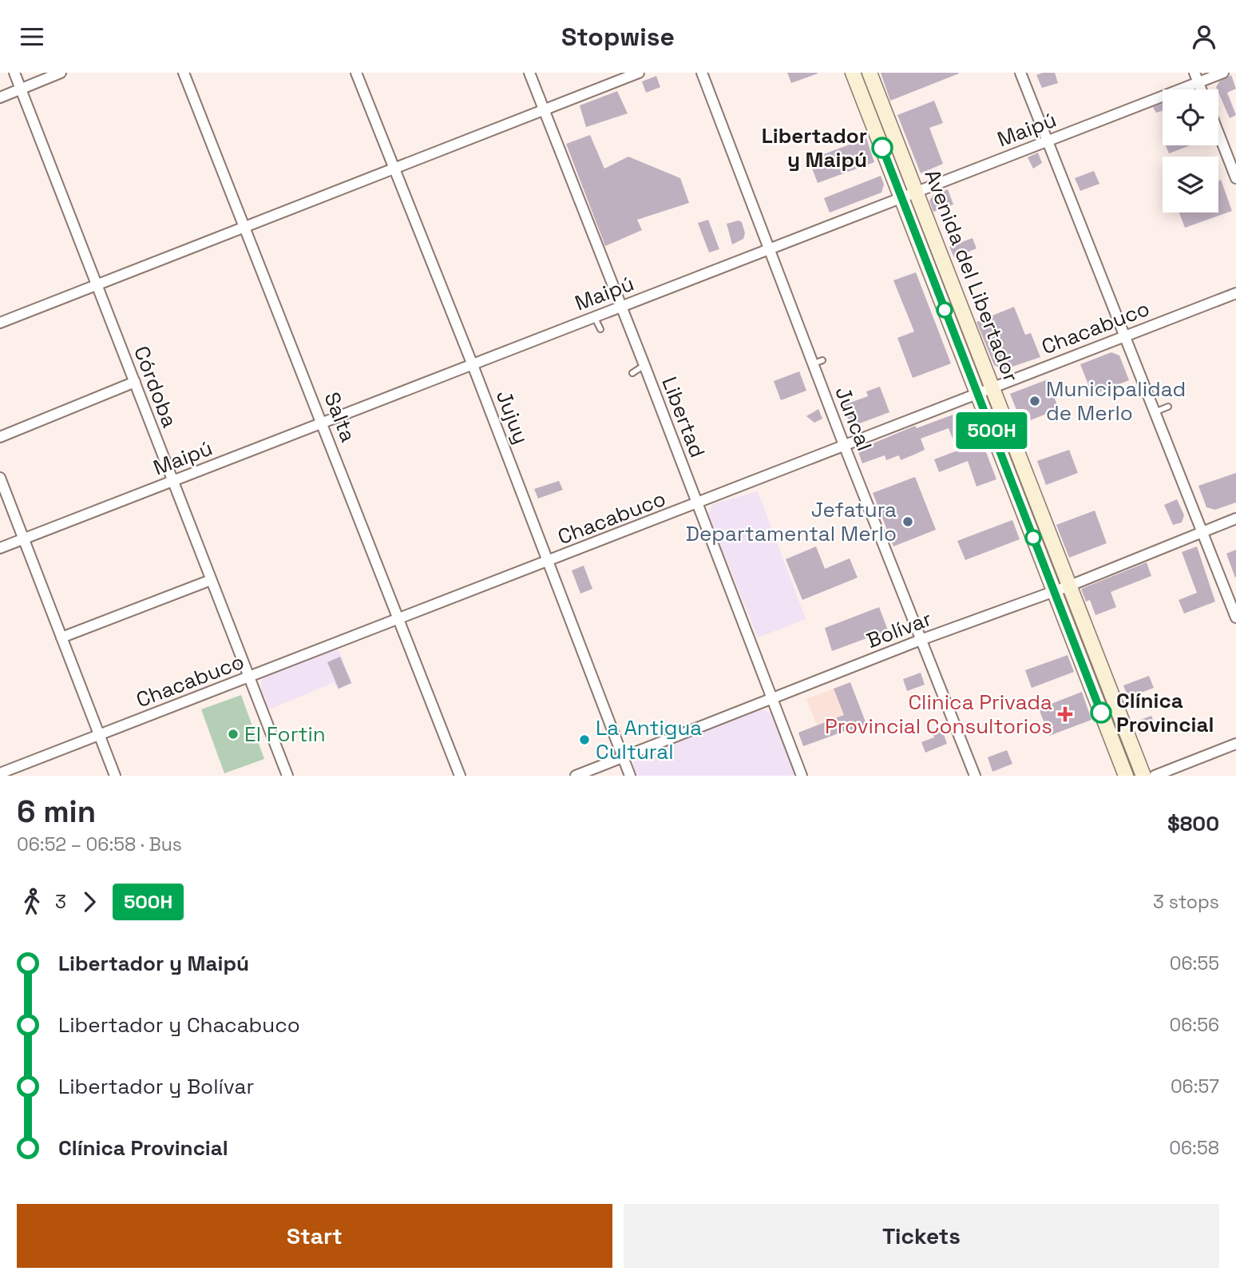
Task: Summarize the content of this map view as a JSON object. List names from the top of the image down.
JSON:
{
  "streets": {
    "main road": ["Avenida del Libertador"],
    "street": [
      "Maipú",
      "Chacabuco",
      "Córdoba",
      "Salta",
      "Jujuy",
      "Libertad",
      "Juncal",
      "Bolívar"
    ]
  },
  "crossings": [
    ["Maipú", "Avenida del Libertador"],
    ["Maipú", "Córdoba"],
    ["Maipú", "Salta"],
    ["Maipú", "Jujuy"],
    ["Maipú", "Libertad"],
    ["Maipú", "Juncal"],
    ["Avenida del Libertador", "Chacabuco"],
    ["Avenida del Libertador", "Bolívar"],
    ["Chacabuco", "Córdoba"],
    ["Chacabuco", "Salta"],
    ["Chacabuco", "Jujuy"],
    ["Chacabuco", "Libertad"],
    ["Chacabuco", "Juncal"],
    ["Jujuy", "Bolívar"],
    ["Libertad", "Bolívar"],
    ["Juncal", "Bolívar"]
  ],
  "places": {
    "other": [
      "Libertador y Maipú",
      "Municipalidad de Merlo",
      "Jefatura Departamental Merlo",
      "Clínica Provincial",
      "El Fortin",
      "La Antigua Cultural"
    ],
    "health": ["Clinica Privada Provincial Consultorios"]
  },
  "lines": ["bus line 500H"],
  "page": {
    "header": "Stopwise",
    "on_map": "500H",
    "heading": ["6 min", "06:52 – 06:58 · Bus", "$800"],
    "legs": ["3", "500H", "3 stops"],
    "list": [
      {
        "name": "Libertador y Maipú",
        "value": "06:55"
      },
      {
        "name": "Libertador y Chacabuco",
        "value": "06:56"
      },
      {
        "name": "Libertador y Bolívar",
        "value": "06:57"
      },
      {
        "name": "Clínica Provincial",
        "value": "06:58"
      }
    ],
    "buttons": ["Start", "Tickets"]
  }
}
